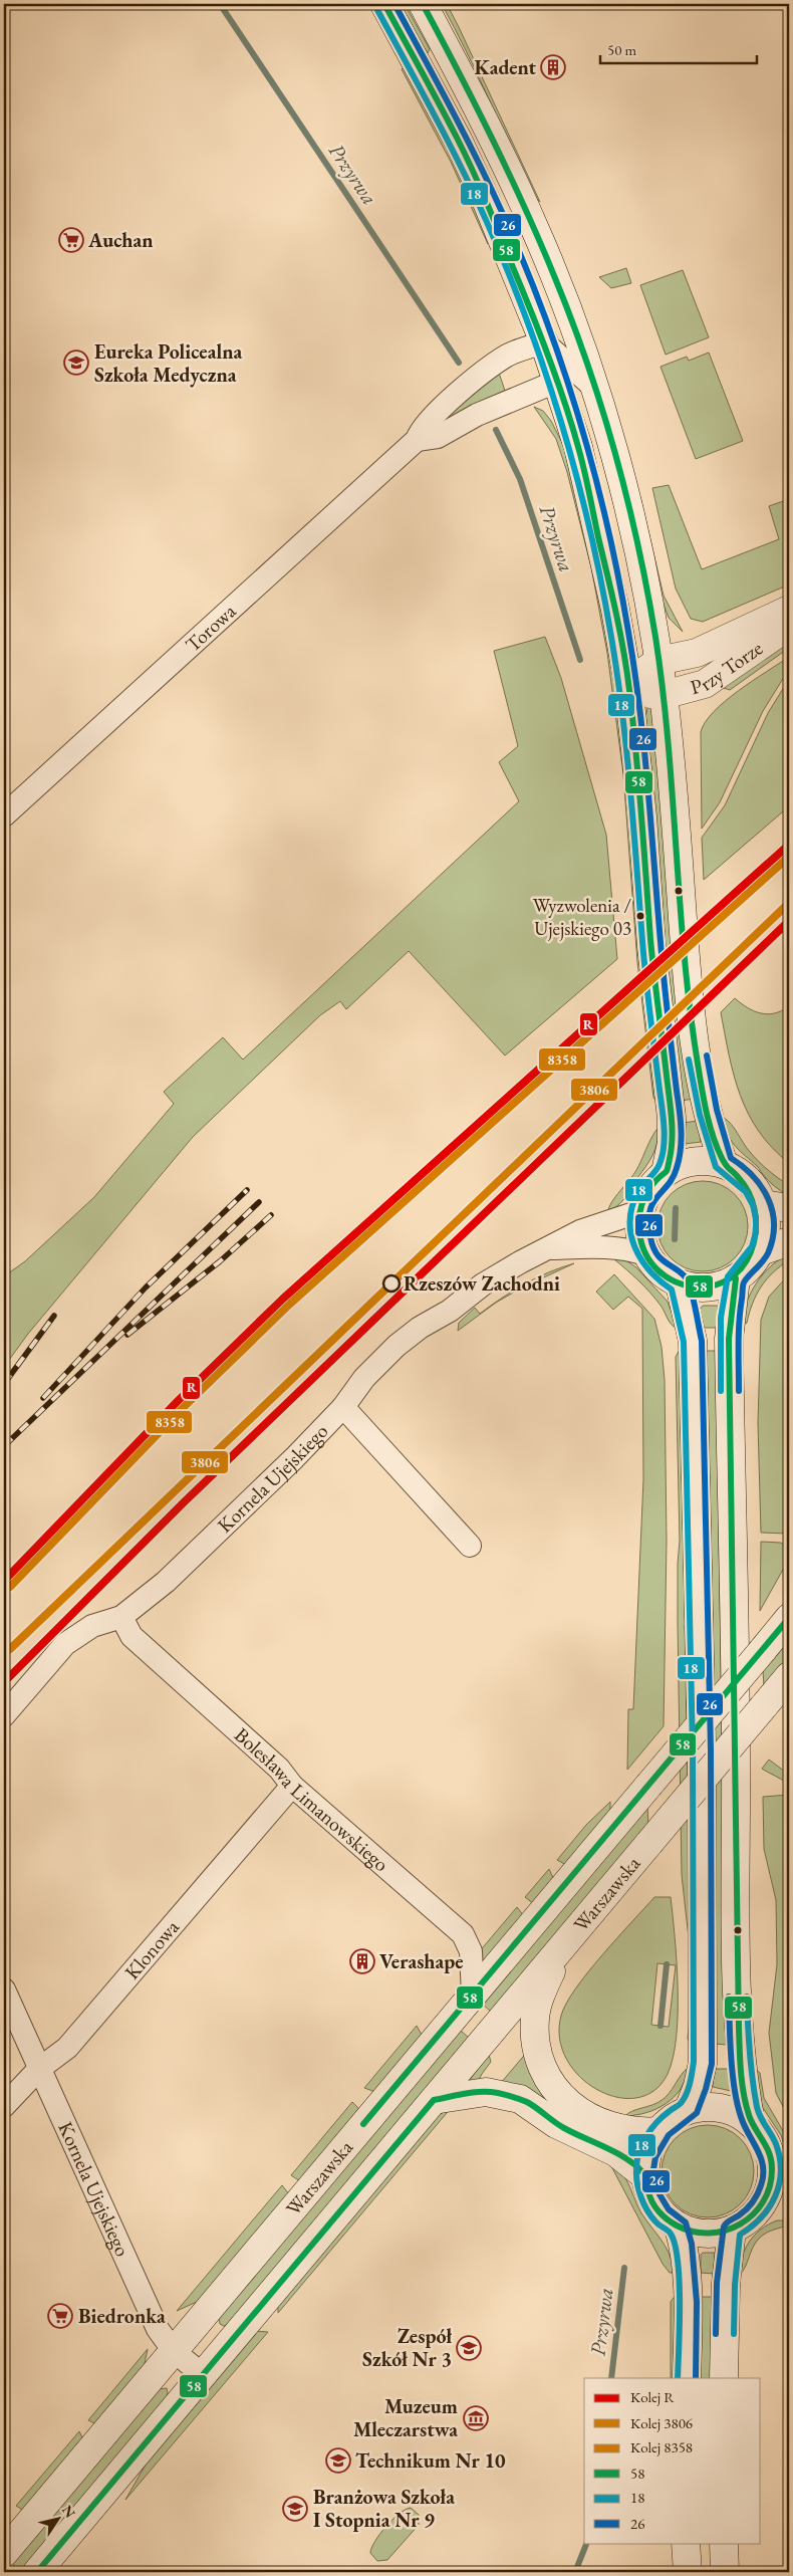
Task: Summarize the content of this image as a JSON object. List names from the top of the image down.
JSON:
{
  "streets": {
    "main road": ["Przy Torze", "Warszawska"],
    "street": [
      "Torowa",
      "Kornela Ujejskiego",
      "Bolesława Limanowskiego",
      "Klonowa"
    ]
  },
  "crossings": [
    ["Kornela Ujejskiego", "Bolesława Limanowskiego"],
    ["Kornela Ujejskiego", "Warszawska"],
    ["Kornela Ujejskiego", "Klonowa"],
    ["Bolesława Limanowskiego", "Warszawska"],
    ["Bolesława Limanowskiego", "Klonowa"]
  ],
  "water": ["Przyrwa"],
  "places": {
    "building": ["Kadent", "Verashape"],
    "supermarket": ["Auchan", "Biedronka"],
    "school or university": [
      "Eureka Policealna Szkoła Medyczna",
      "Zespół Szkół Nr 3",
      "Technikum Nr 10",
      "Branżowa Szkoła I Stopnia Nr 9"
    ],
    "other": ["Wyzwolenia / Ujejskiego 03", "Rzeszów Zachodni"],
    "museum": ["Muzeum Mleczarstwa"]
  },
  "lines": [
    "transit line 58",
    "transit line 26",
    "transit line 18",
    "rail line R",
    "rail line 8358",
    "rail line 3806"
  ],
  "legend": [
    "Kolej R",
    "Kolej 3806",
    "Kolej 8358",
    "58",
    "18",
    "26"
  ],
  "scale_bar": "50 m",
  "north": "top right"
}
